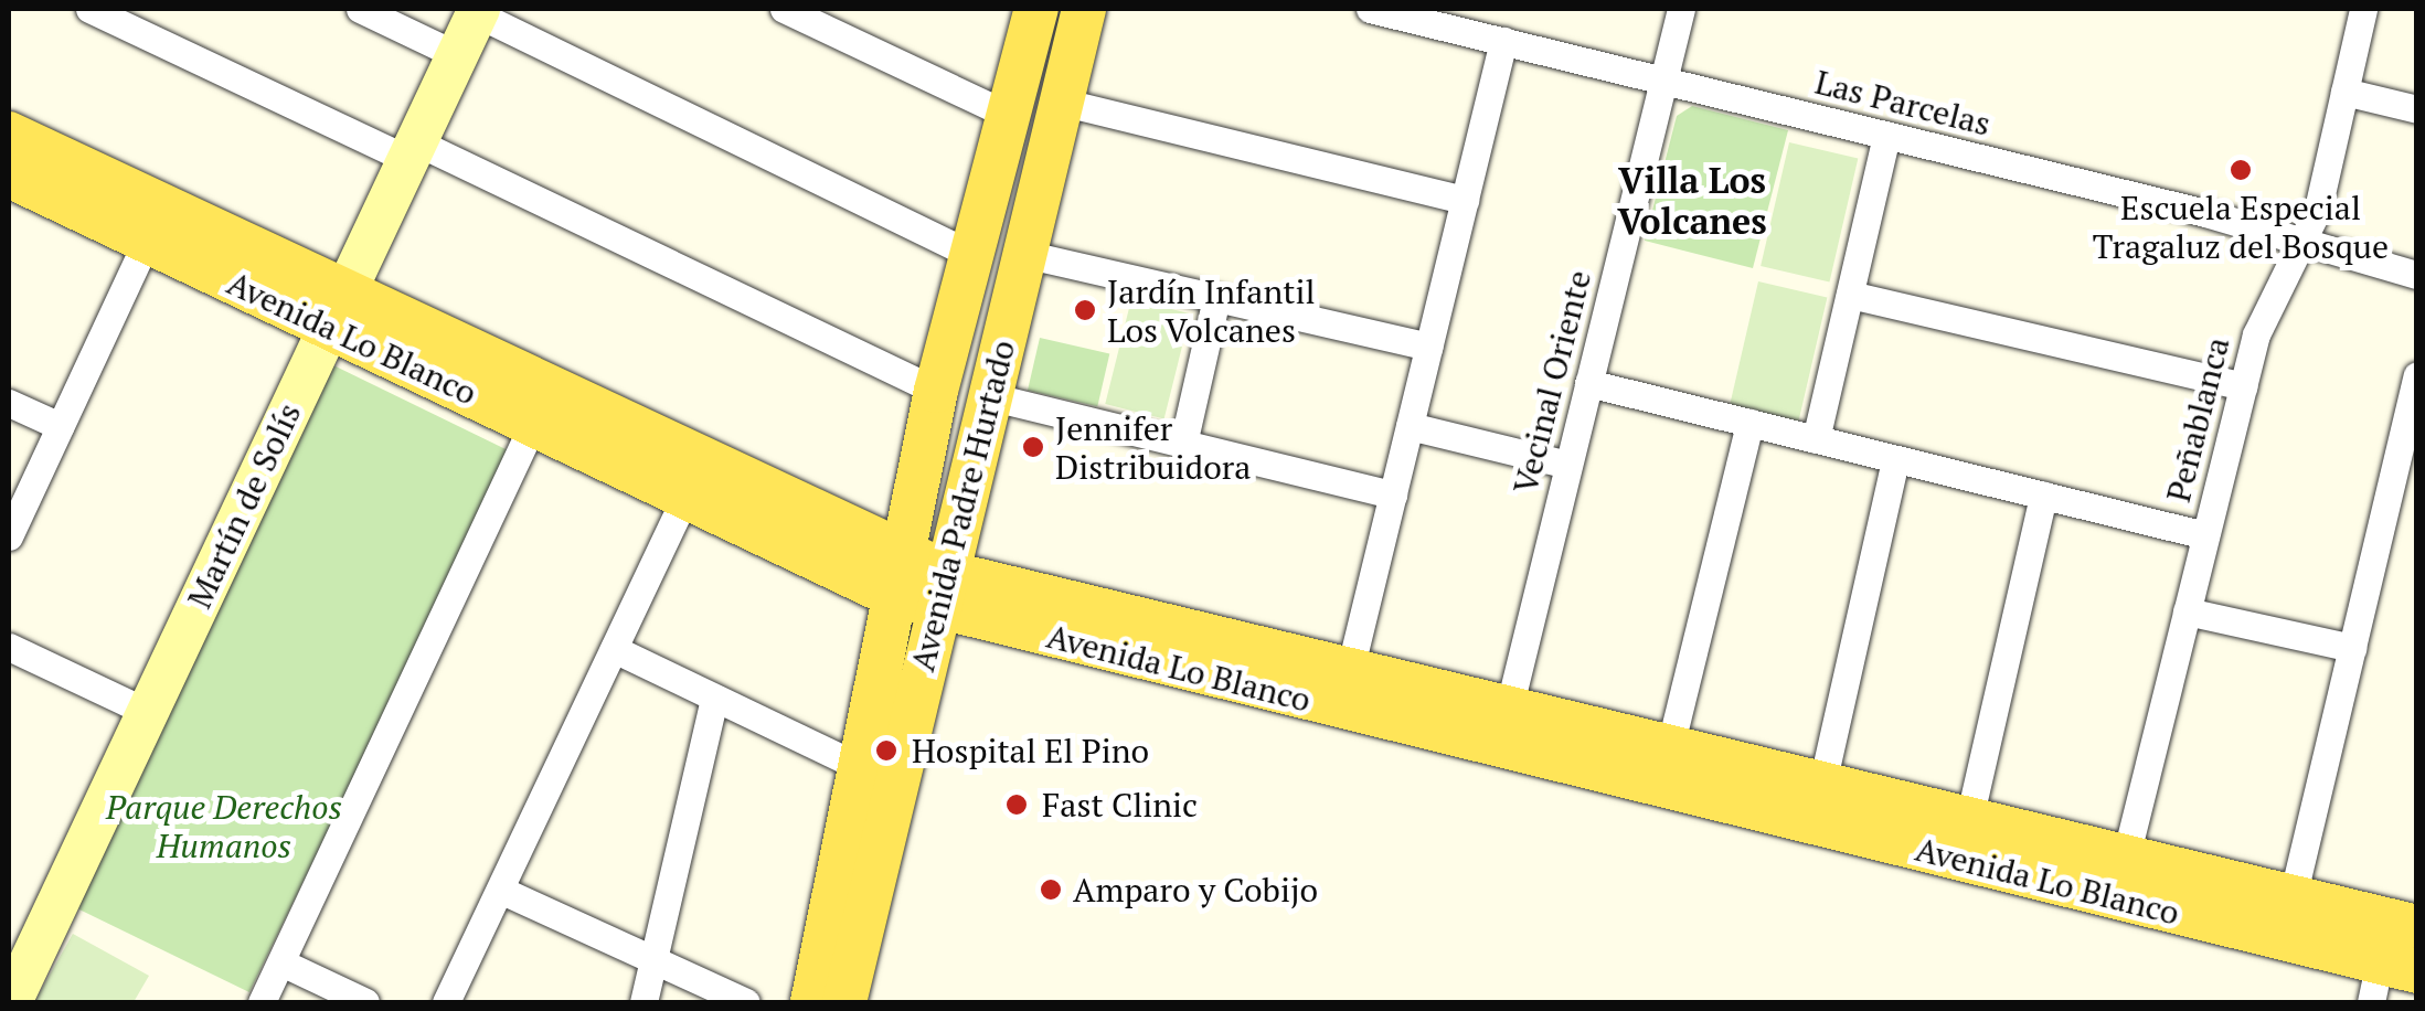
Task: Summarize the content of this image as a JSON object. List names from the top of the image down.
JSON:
{
  "streets": {
    "main road": ["Avenida Lo Blanco", "Avenida Padre Hurtado"],
    "street": [
      "Las Parcelas",
      "Vecinal Oriente",
      "Peñablanca",
      "Martín de Solís"
    ]
  },
  "crossings": [
    ["Las Parcelas", "Vecinal Oriente"],
    ["Las Parcelas", "Peñablanca"],
    ["Avenida Lo Blanco", "Vecinal Oriente"],
    ["Avenida Lo Blanco", "Peñablanca"],
    ["Avenida Lo Blanco", "Martín de Solís"],
    ["Avenida Lo Blanco", "Avenida Padre Hurtado"]
  ],
  "districts": ["Villa Los Volcanes"],
  "parks": ["Parque Derechos Humanos"],
  "places": [
    "Escuela Especial Tragaluz del Bosque",
    "Jardín Infantil Los Volcanes",
    "Jennifer Distribuidora",
    "Hospital El Pino",
    "Fast Clinic",
    "Amparo y Cobijo"
  ]
}
